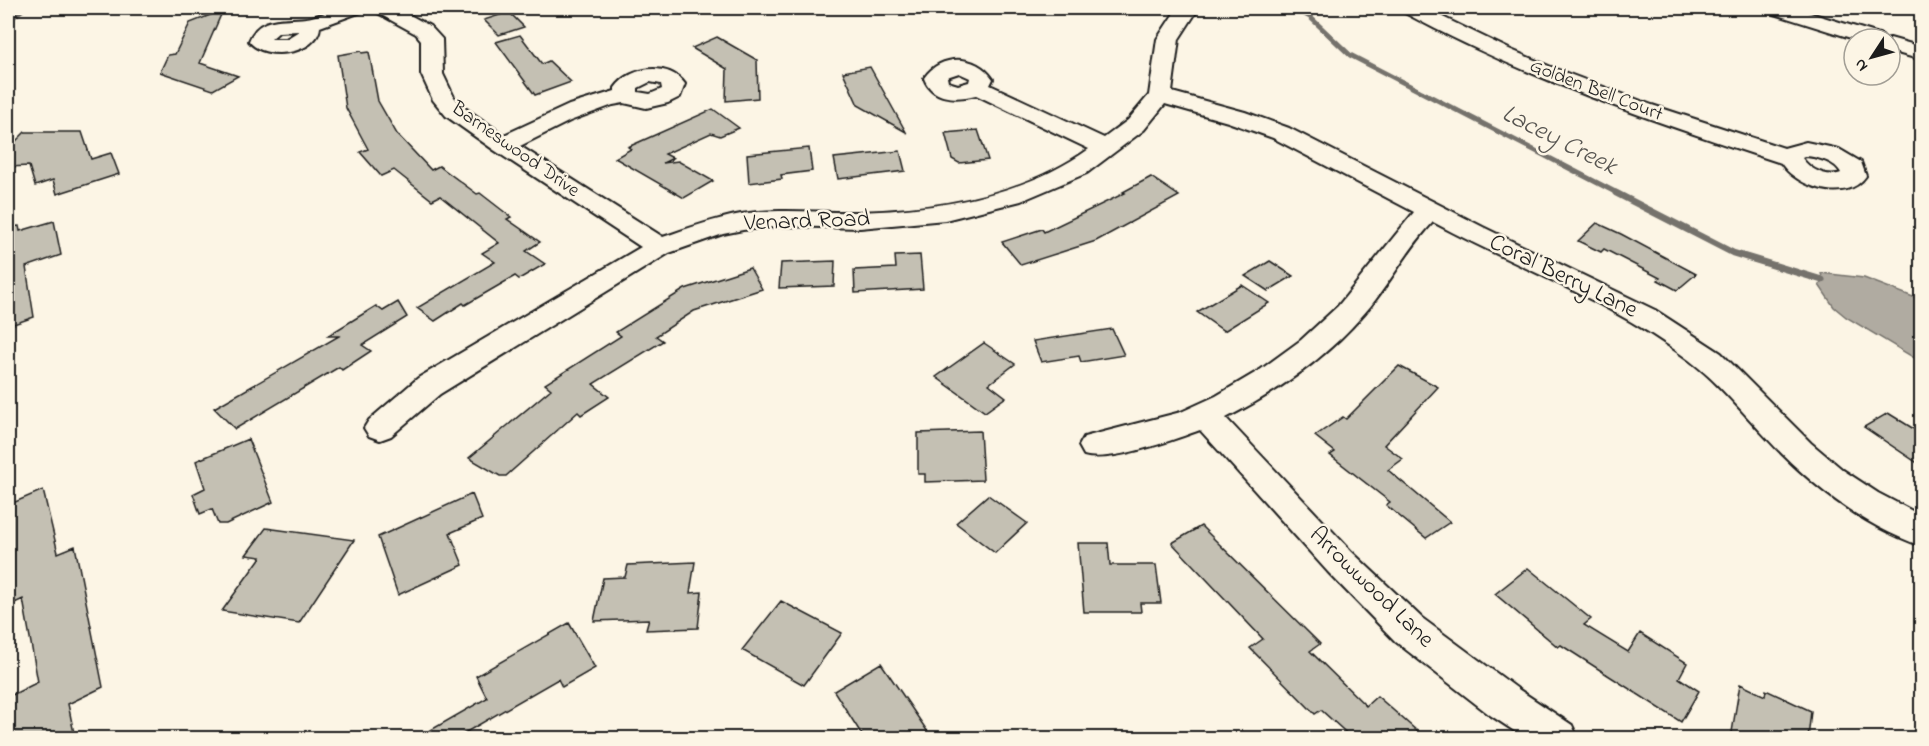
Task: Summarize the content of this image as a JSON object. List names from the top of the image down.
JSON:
{
  "streets": {
    "street": [
      "Golden Bell Court",
      "Barneswood Drive",
      "Venard Road",
      "Coral Berry Lane",
      "Arrowwood Lane"
    ]
  },
  "crossings": [
    ["Barneswood Drive", "Venard Road"],
    ["Venard Road", "Coral Berry Lane"]
  ],
  "water": ["Lacey Creek"],
  "north": "bottom left"
}
